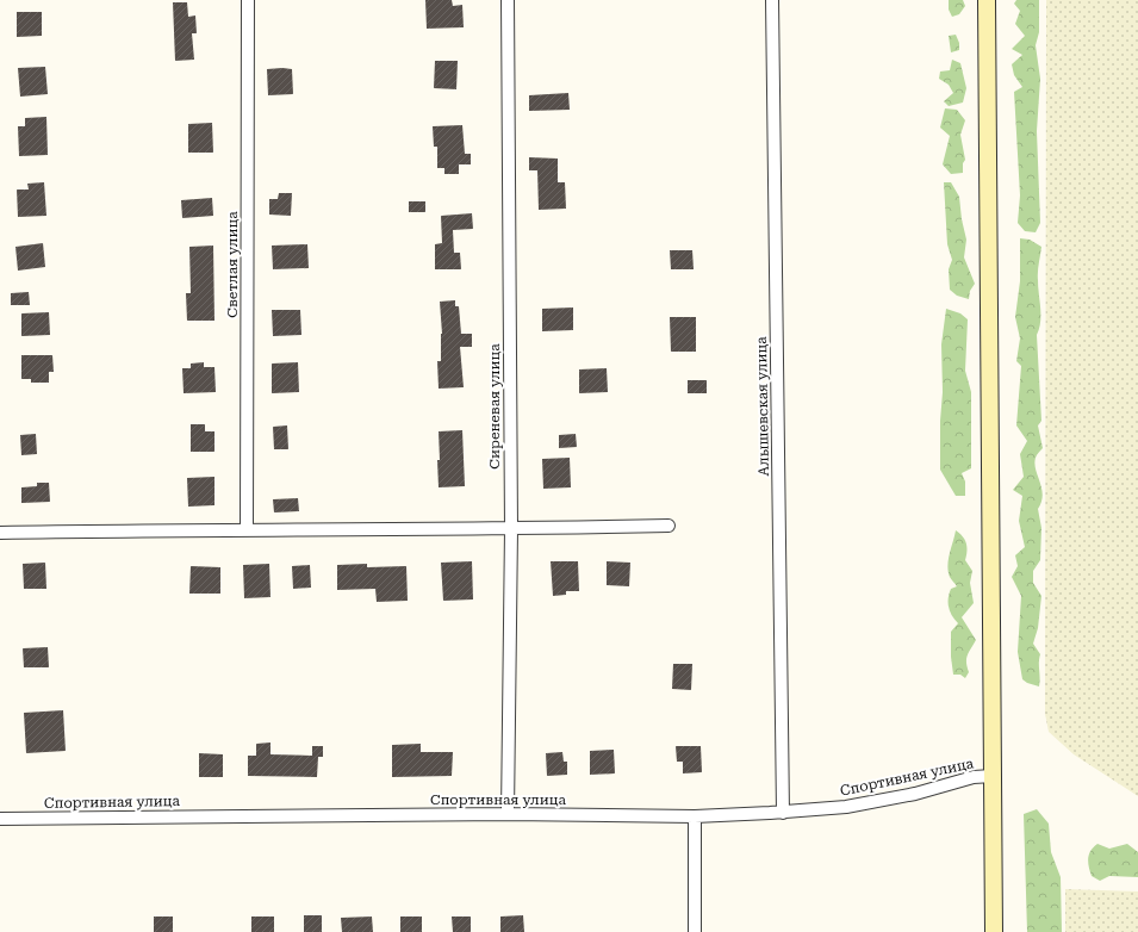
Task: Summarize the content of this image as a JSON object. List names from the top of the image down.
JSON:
{
  "streets": {
    "street": [
      "Светлая улица",
      "Сиреневая улица",
      "Алышевская улица",
      "Спортивная улица"
    ]
  },
  "crossings": [
    ["Сиреневая улица", "Спортивная улица"],
    ["Алышевская улица", "Спортивная улица"]
  ]
}
